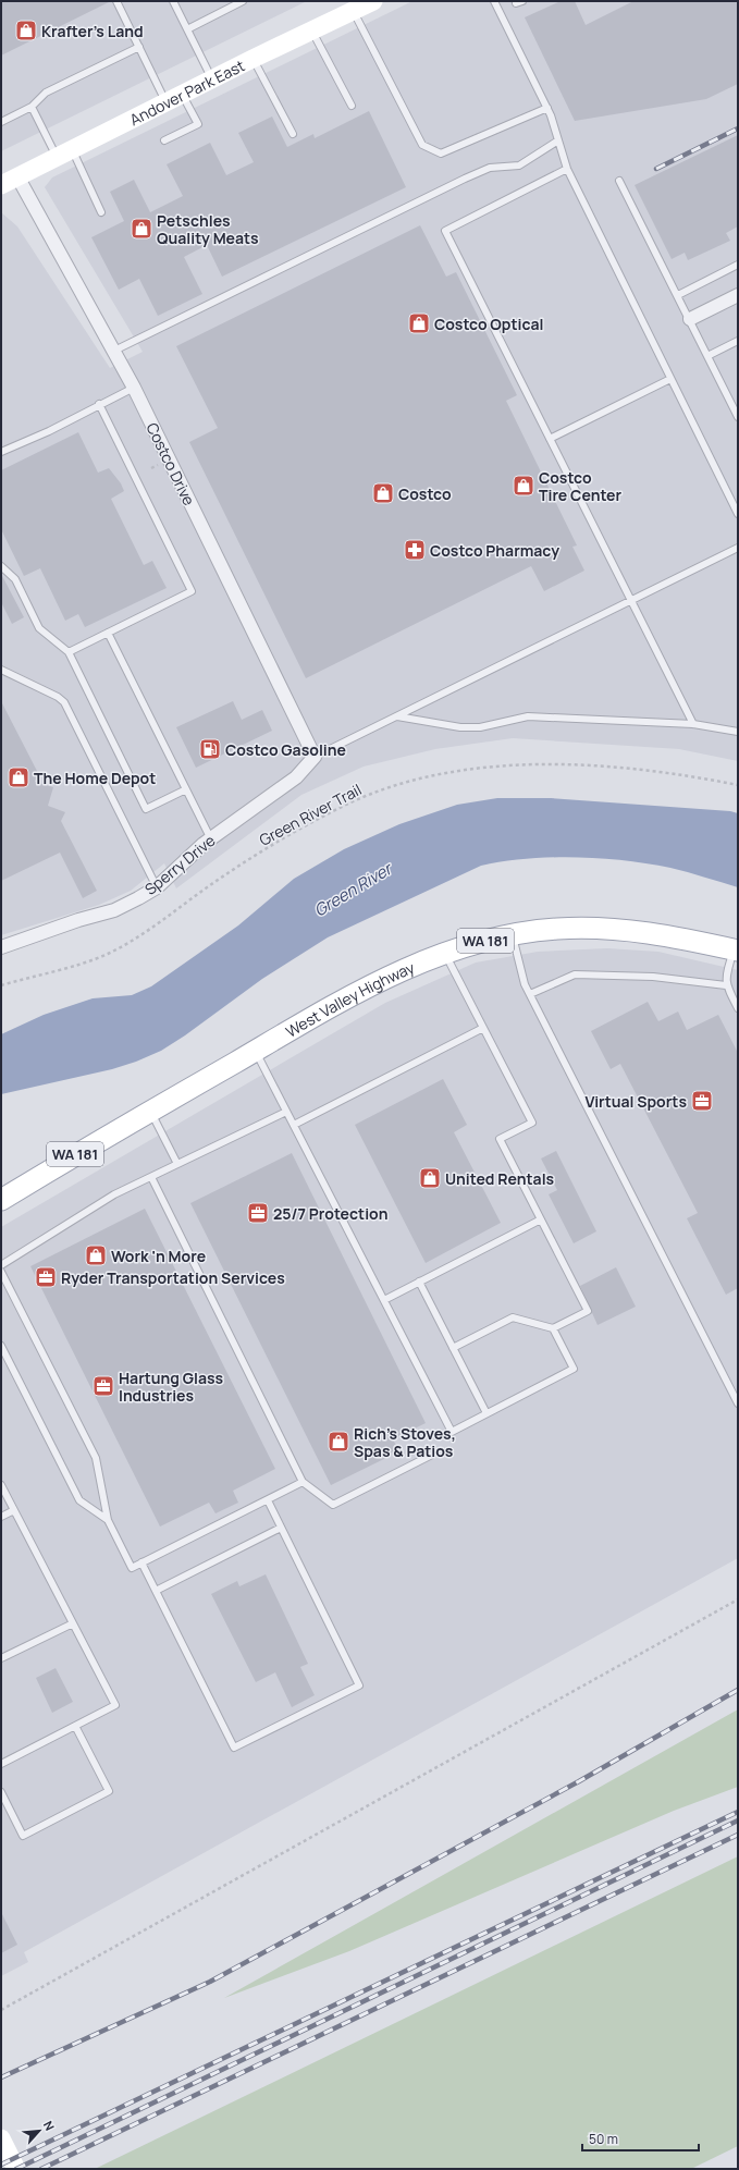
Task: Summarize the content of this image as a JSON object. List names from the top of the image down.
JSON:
{
  "streets": {
    "main road": ["WA 181", "West Valley Highway"],
    "street": ["Andover Park East", "Costco Drive", "Sperry Drive"],
    "path": ["Green River Trail"]
  },
  "crossings": [
    ["Andover Park East", "Costco Drive"],
    ["Costco Drive", "Sperry Drive"]
  ],
  "water": ["Green River"],
  "places": {
    "shop": [
      "Krafter's Land",
      "Petschles Quality Meats",
      "Costco Optical",
      "Costco Tire Center",
      "Costco",
      "The Home Depot",
      "United Rentals",
      "Work 'n More",
      "Rich's Stoves, Spas & Patios"
    ],
    "pharmacy": ["Costco Pharmacy"],
    "fuel station": ["Costco Gasoline"],
    "office": [
      "Virtual Sports",
      "25/7 Protection",
      "Ryder Transportation Services",
      "Hartung Glass Industries"
    ]
  },
  "scale_bar": "50 m",
  "north": "top right"
}
